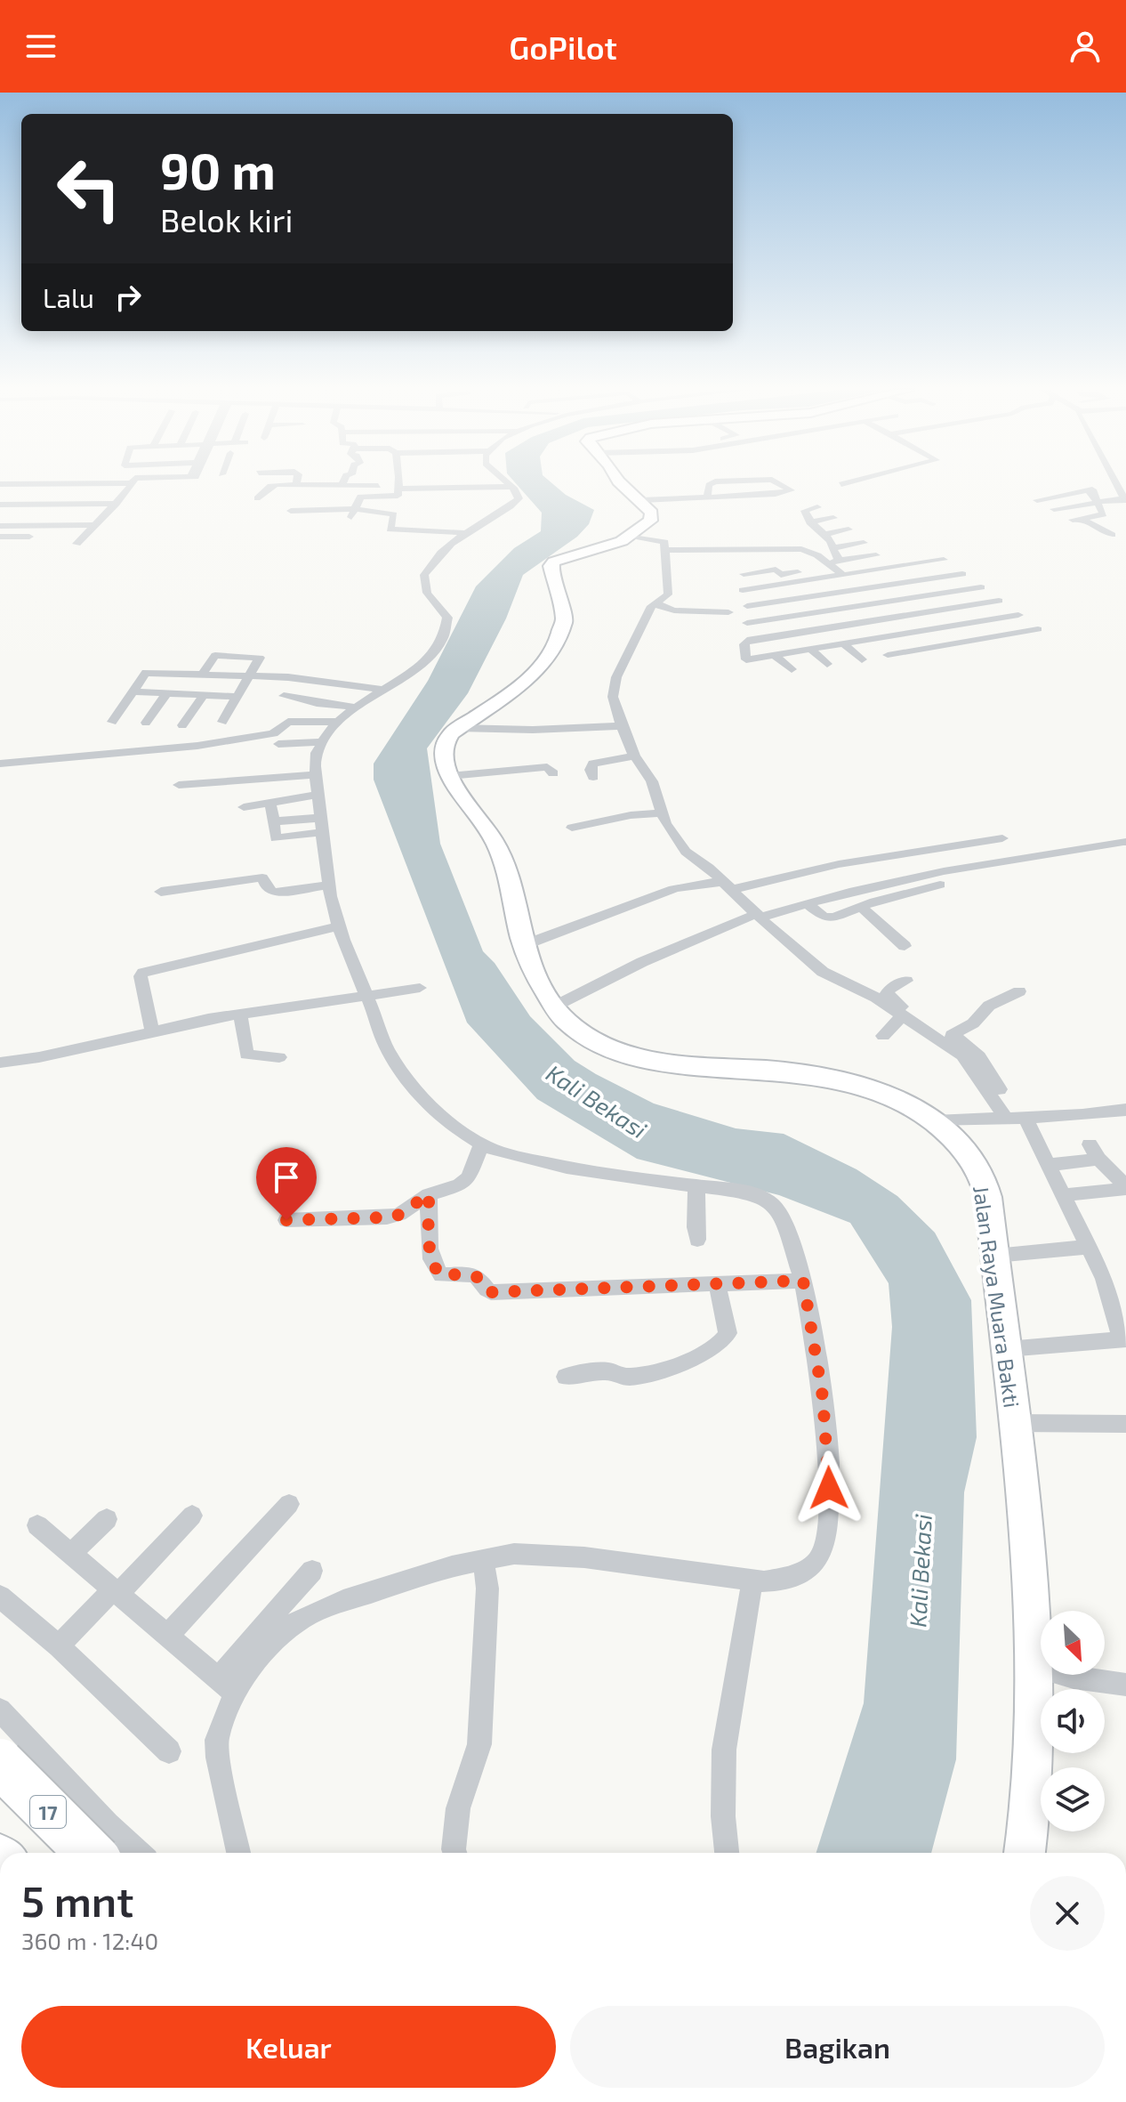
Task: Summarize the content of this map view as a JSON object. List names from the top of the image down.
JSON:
{
  "streets": {
    "highway": ["17"],
    "main road": ["Jalan Raya Muara Bakti"]
  },
  "water": ["Kali Bekasi"],
  "north": "bottom right",
  "page": {
    "header": "GoPilot",
    "turn": ["90 m", "Belok kiri"],
    "then": "Lalu",
    "heading": ["5 mnt", "360 m · 12:40"],
    "buttons": ["Keluar", "Bagikan"]
  }
}
